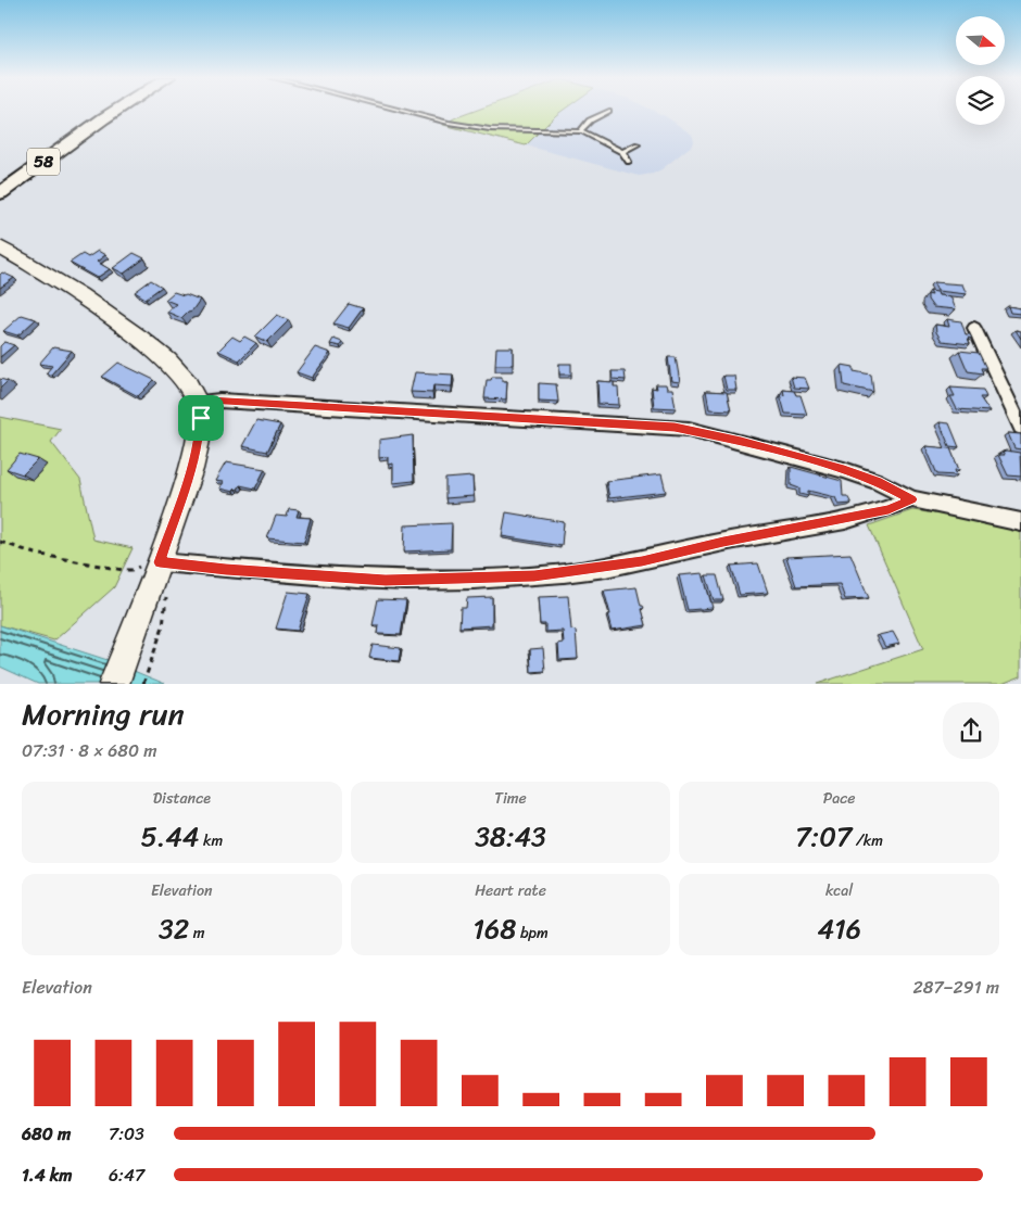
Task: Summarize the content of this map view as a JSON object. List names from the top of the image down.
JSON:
{
  "streets": {
    "main road": ["58"]
  },
  "north": "right",
  "page": {
    "heading": ["Morning run", "07:31 · 8 × 680 m"],
    "stats": [
      ["Distance", "5.44 km"],
      ["Time", "38:43"],
      ["Pace", "7:07 /km"],
      ["Elevation", "32 m"],
      ["Heart rate", "168 bpm"],
      ["kcal", "416"]
    ],
    "chart": ["Elevation", "287–291 m"],
    "list": [
      {
        "name": "680 m",
        "note": "7:03"
      },
      {
        "name": "1.4 km",
        "note": "6:47"
      }
    ]
  }
}
